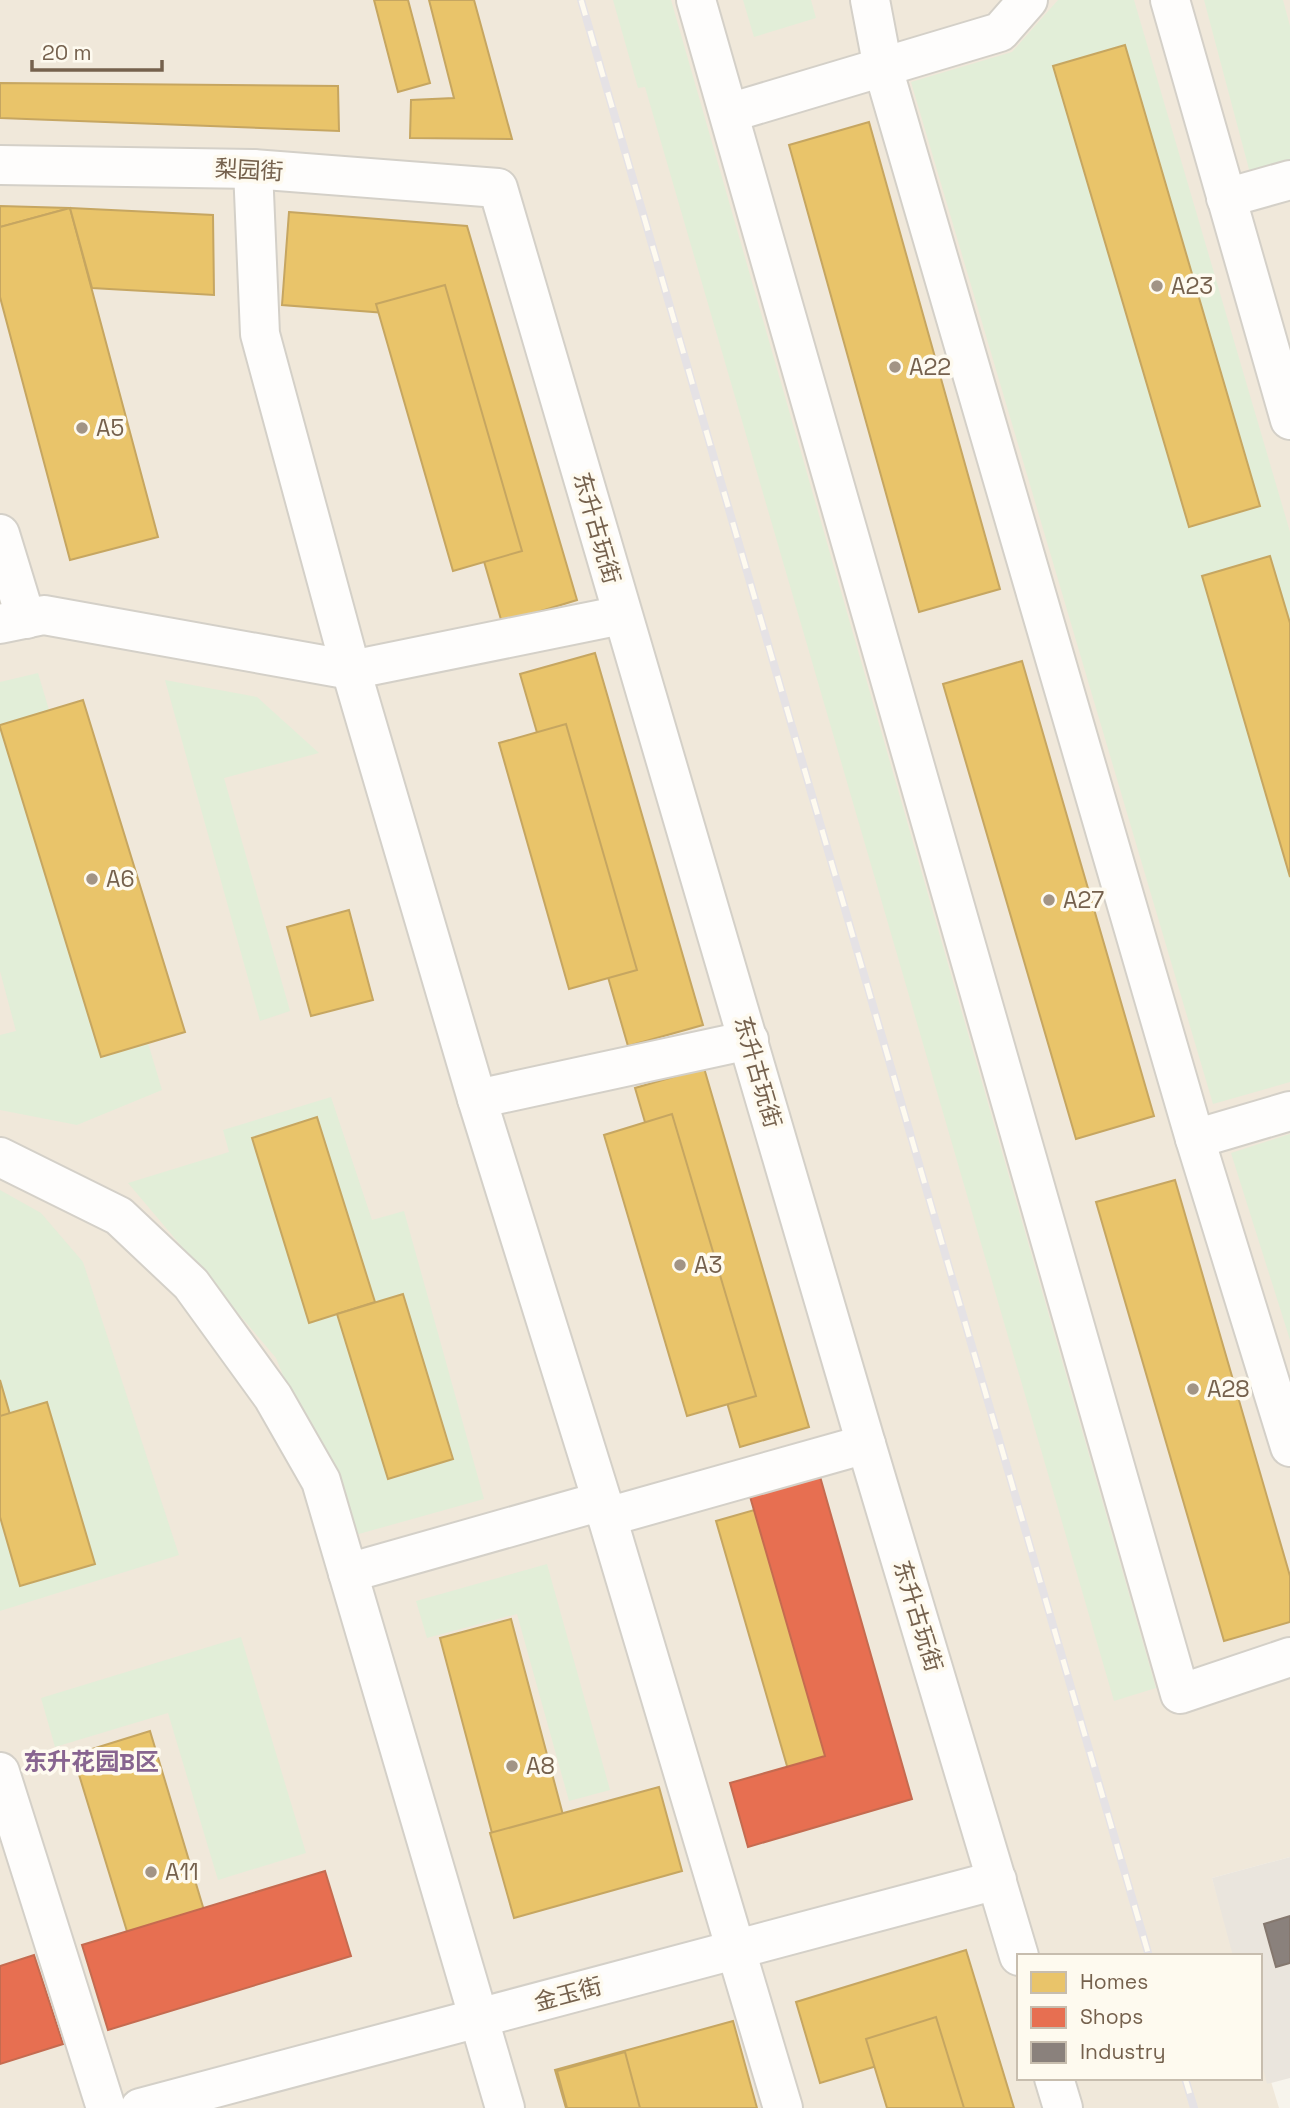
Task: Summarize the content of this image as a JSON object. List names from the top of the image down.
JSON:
{
  "streets": {
    "street": ["梨园街", "东升古玩街", "金玉街"]
  },
  "crossings": [
    ["梨园街", "东升古玩街"],
    ["东升古玩街", "金玉街"]
  ],
  "districts": ["东升花园B区"],
  "places": [
    "A23",
    "A22",
    "A5",
    "A6",
    "A27",
    "A3",
    "A28",
    "A8",
    "A11"
  ],
  "legend": ["Homes", "Shops", "Industry"],
  "scale_bar": "20 m"
}
